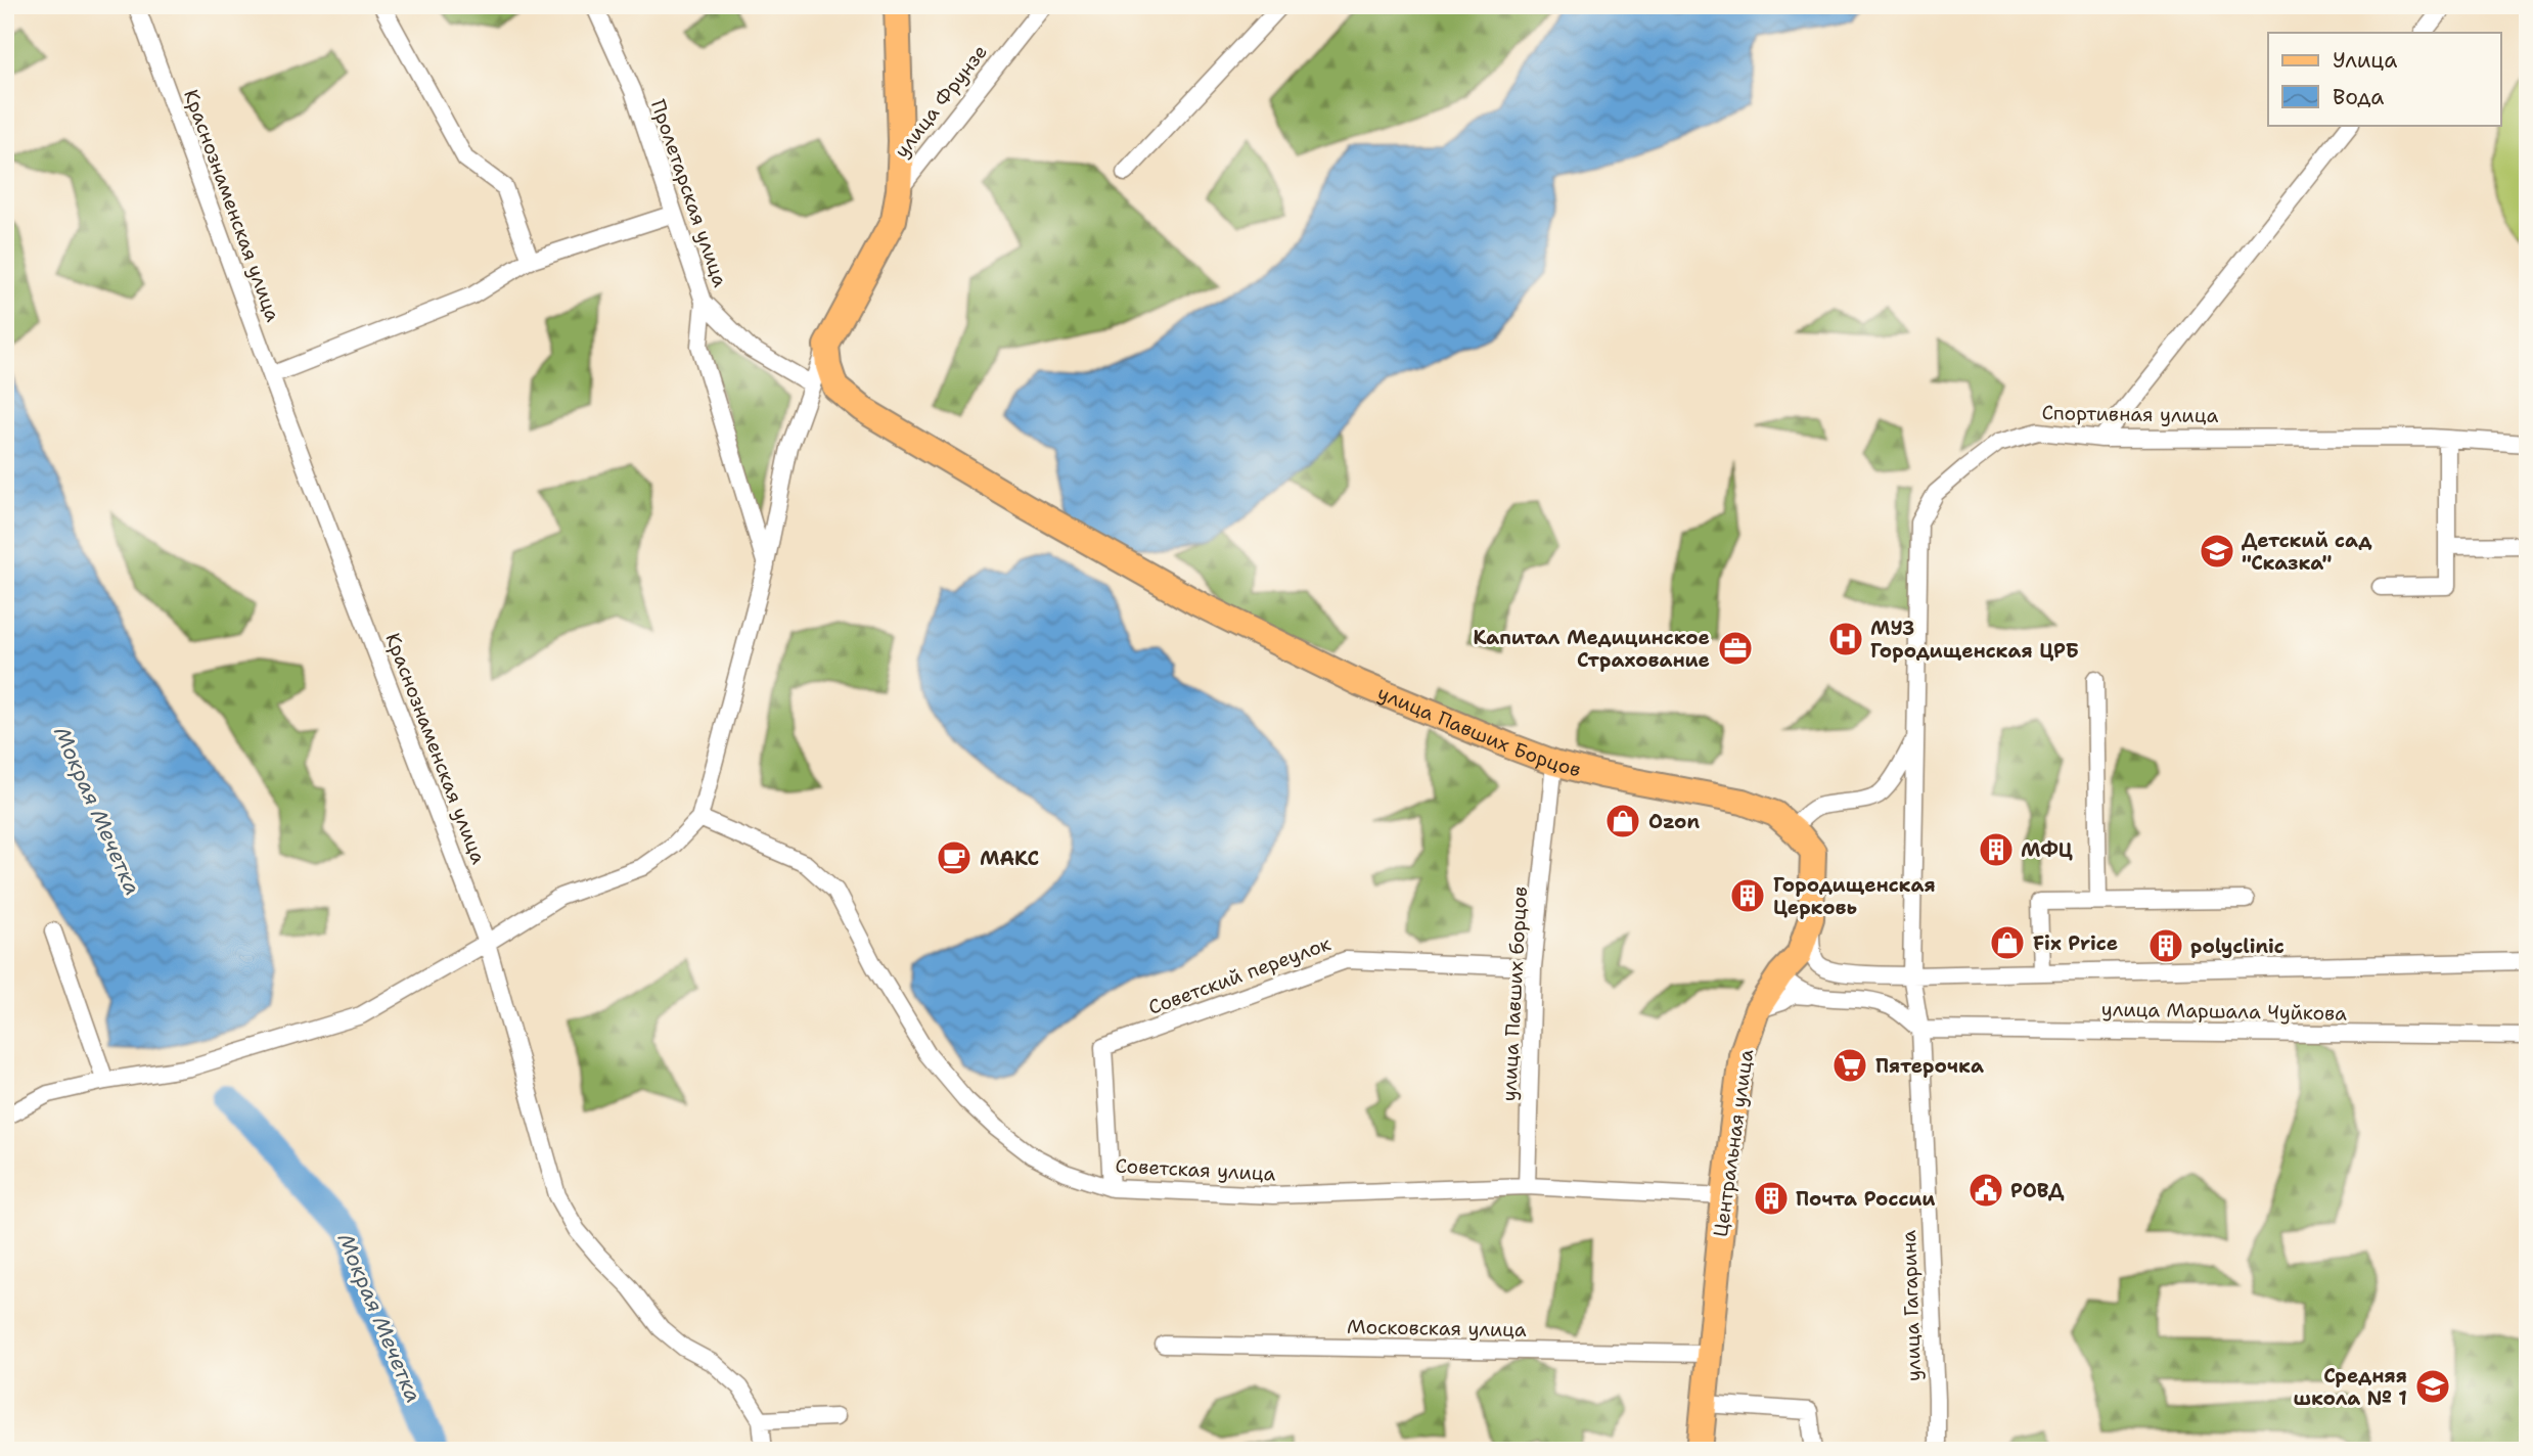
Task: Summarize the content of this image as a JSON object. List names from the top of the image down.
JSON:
{
  "streets": {
    "main road": ["улица Павших Борцов", "Центральная улица"],
    "street": [
      "улица Фрунзе",
      "Пролетарская улица",
      "Краснознаменская улица",
      "Спортивная улица",
      "Советский переулок",
      "улица Павших борцов",
      "улица Маршала Чуйкова",
      "Советская улица",
      "улица Гагарина",
      "Московская улица"
    ]
  },
  "crossings": [
    ["Спортивная улица", "улица Маршала Чуйкова"],
    ["Спортивная улица", "улица Гагарина"],
    ["улица Павших Борцов", "улица Павших борцов"],
    ["улица Павших Борцов", "Центральная улица"],
    ["Советский переулок", "улица Павших борцов"],
    ["Советский переулок", "Советская улица"],
    ["улица Павших борцов", "Советская улица"],
    ["улица Маршала Чуйкова", "улица Гагарина"],
    ["Центральная улица", "Советская улица"],
    ["Центральная улица", "Московская улица"]
  ],
  "water": ["Мокрая Мечетка"],
  "places": {
    "school or university": ["Детский сад \"Сказка\"", "Средняя школа № 1"],
    "hospital": ["МУЗ Городищенская ЦРБ"],
    "office": ["Капитал Медицинское Страхование"],
    "shop": ["Ozon", "Fix Price"],
    "building": [
      "МФЦ",
      "Городищенская Церковь",
      "polyclinic",
      "Почта России"
    ],
    "cafe": ["МАКС"],
    "supermarket": ["Пятерочка"],
    "public building": ["РОВД"]
  },
  "legend": ["Улица", "Вода"]
}
